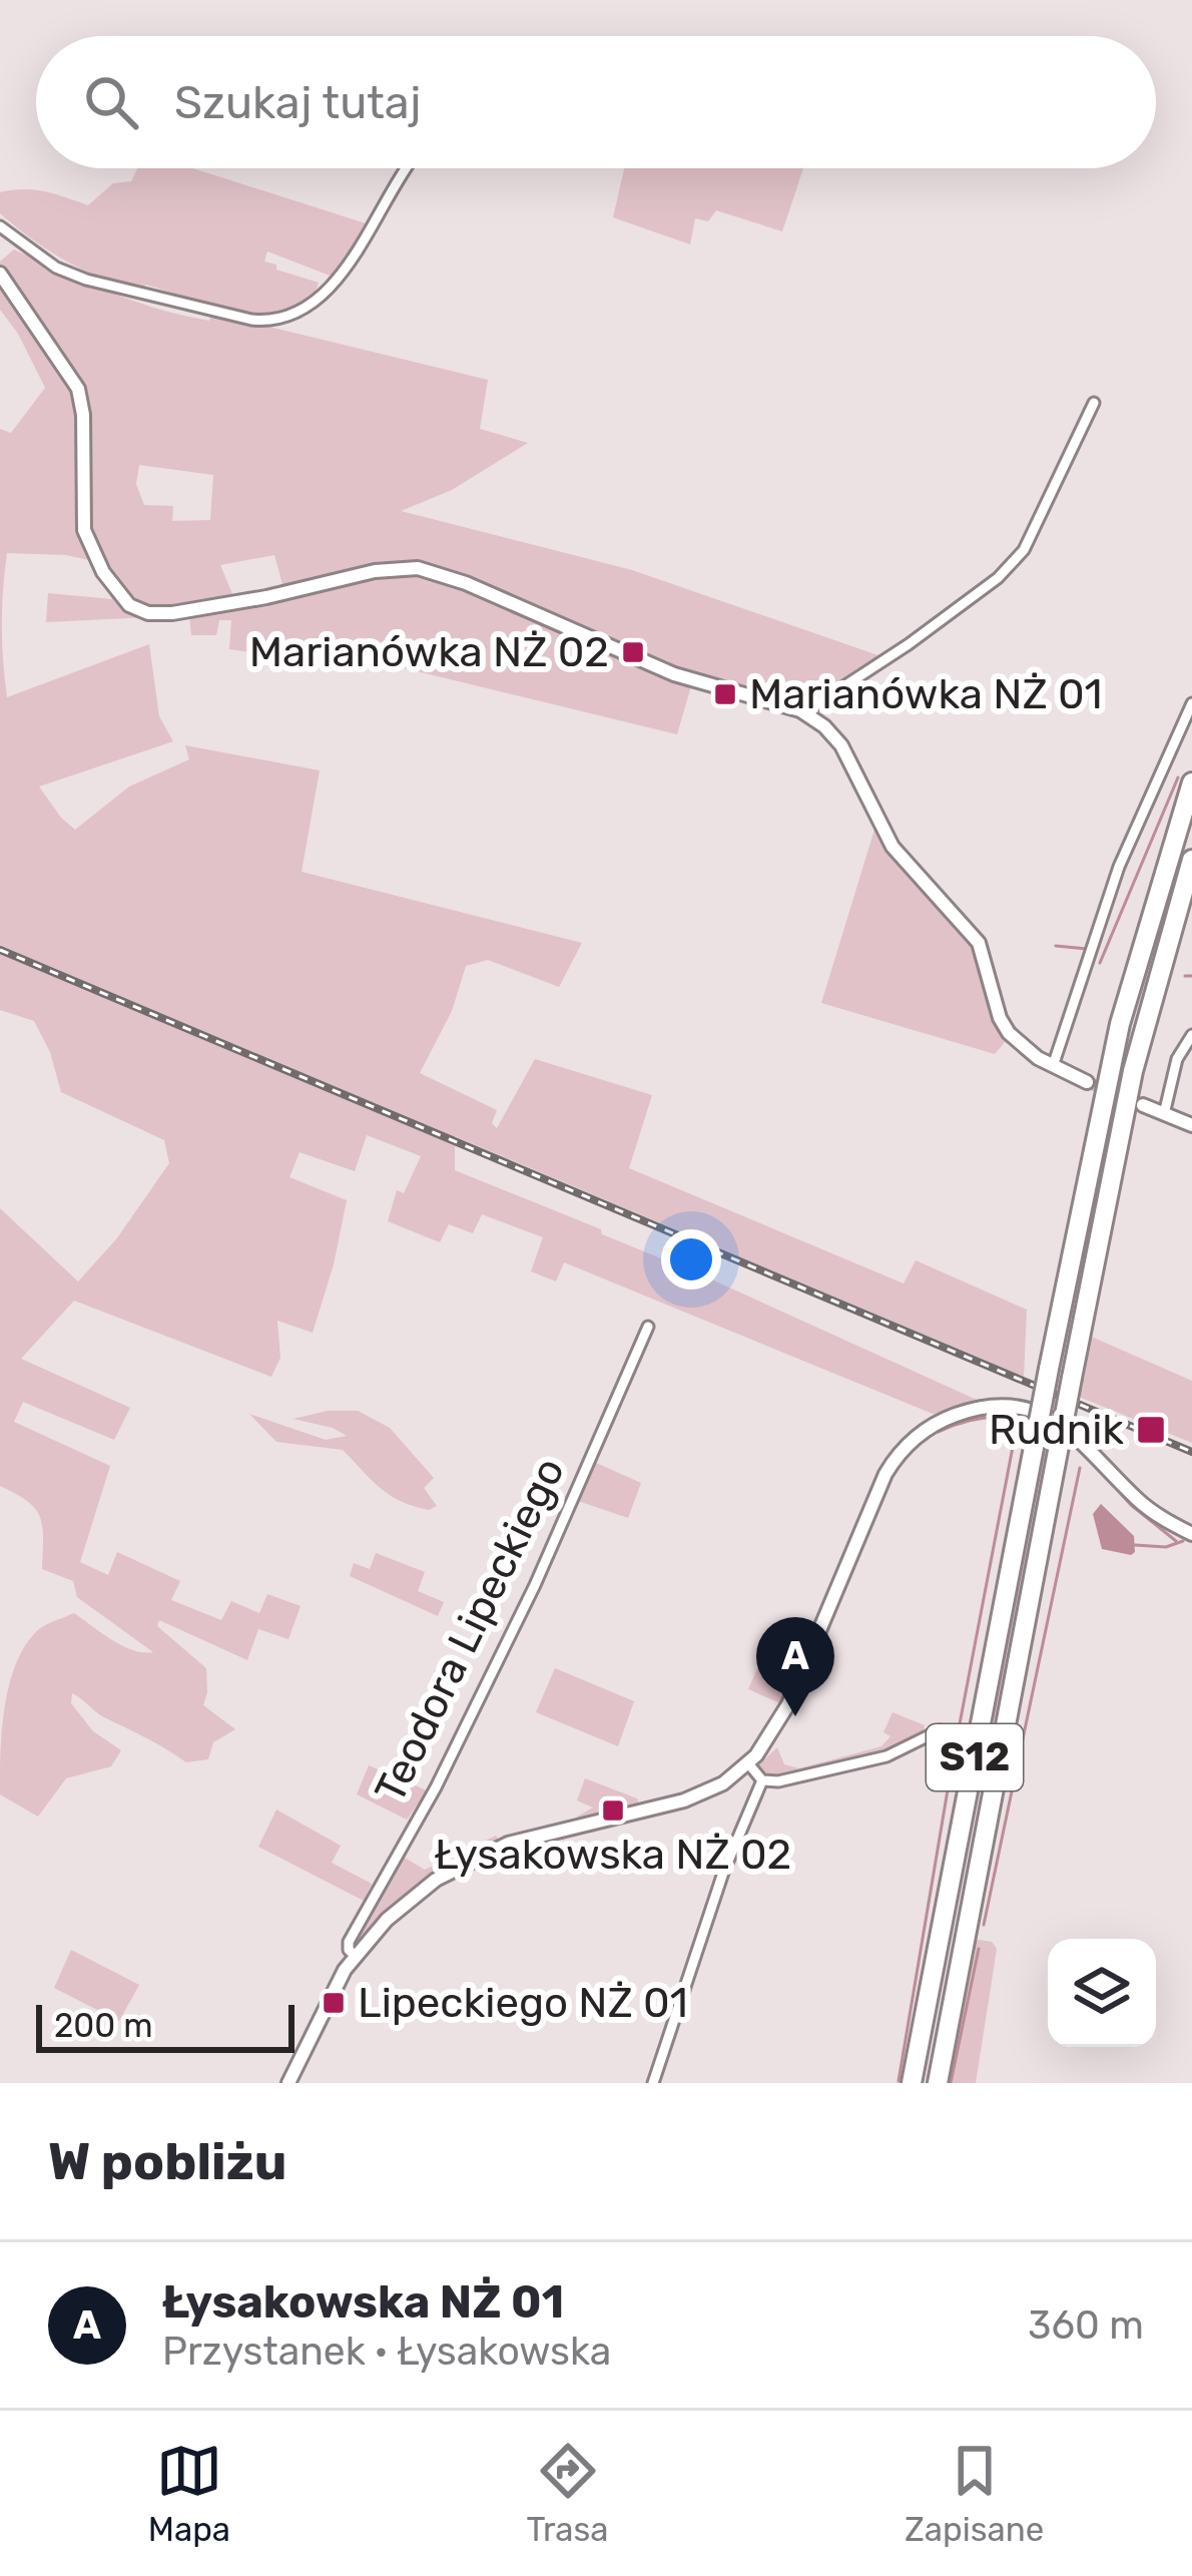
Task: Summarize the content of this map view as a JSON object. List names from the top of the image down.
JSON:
{
  "streets": {
    "highway": ["S12"],
    "street": ["Teodora Lipeckiego"]
  },
  "places": {
    "transit": [
      "Marianówka NŻ 02",
      "Marianówka NŻ 01",
      "Rudnik",
      "Łysakowska NŻ 02",
      "Lipeckiego NŻ 01"
    ]
  },
  "scale_bar": "200 m",
  "page": {
    "search": "Szukaj tutaj",
    "pins": "A",
    "scale": "200 m",
    "heading": "W pobliżu",
    "list": [
      {
        "mark": "A",
        "name": "Łysakowska NŻ 01",
        "note": "Przystanek · Łysakowska",
        "value": "360 m"
      }
    ],
    "nav": ["Mapa", "Trasa", "Zapisane"]
  }
}
